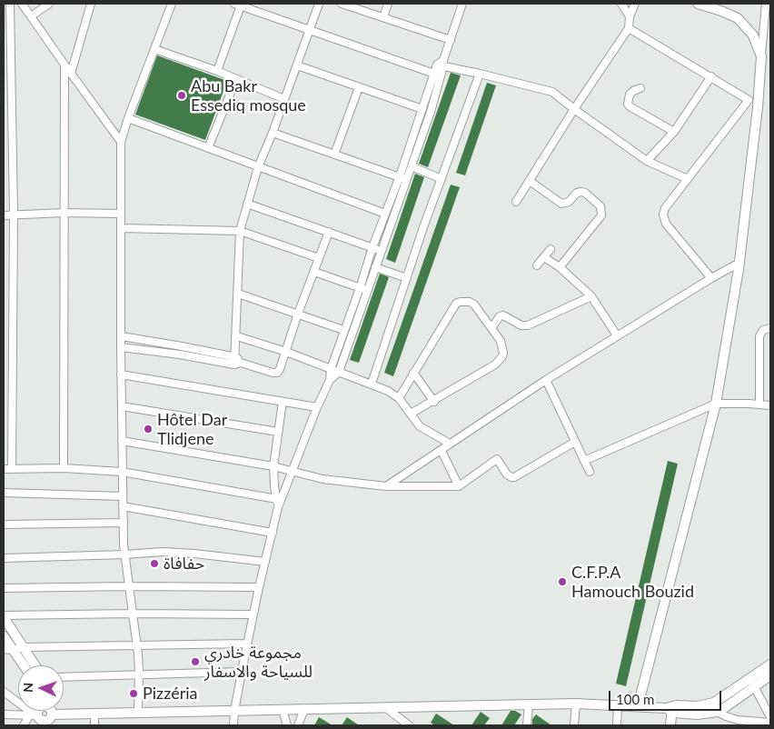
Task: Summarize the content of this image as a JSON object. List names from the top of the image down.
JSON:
{
  "places": [
    "Abu Bakr Essediq mosque",
    "Hôtel Dar Tlidjene",
    "حفافاة",
    "C.F.P.A Hamouch Bouzid",
    "مجموعة خادري للسياحة والاسفار",
    "Pizzéria"
  ],
  "scale_bar": "100 m",
  "north": "left"
}
